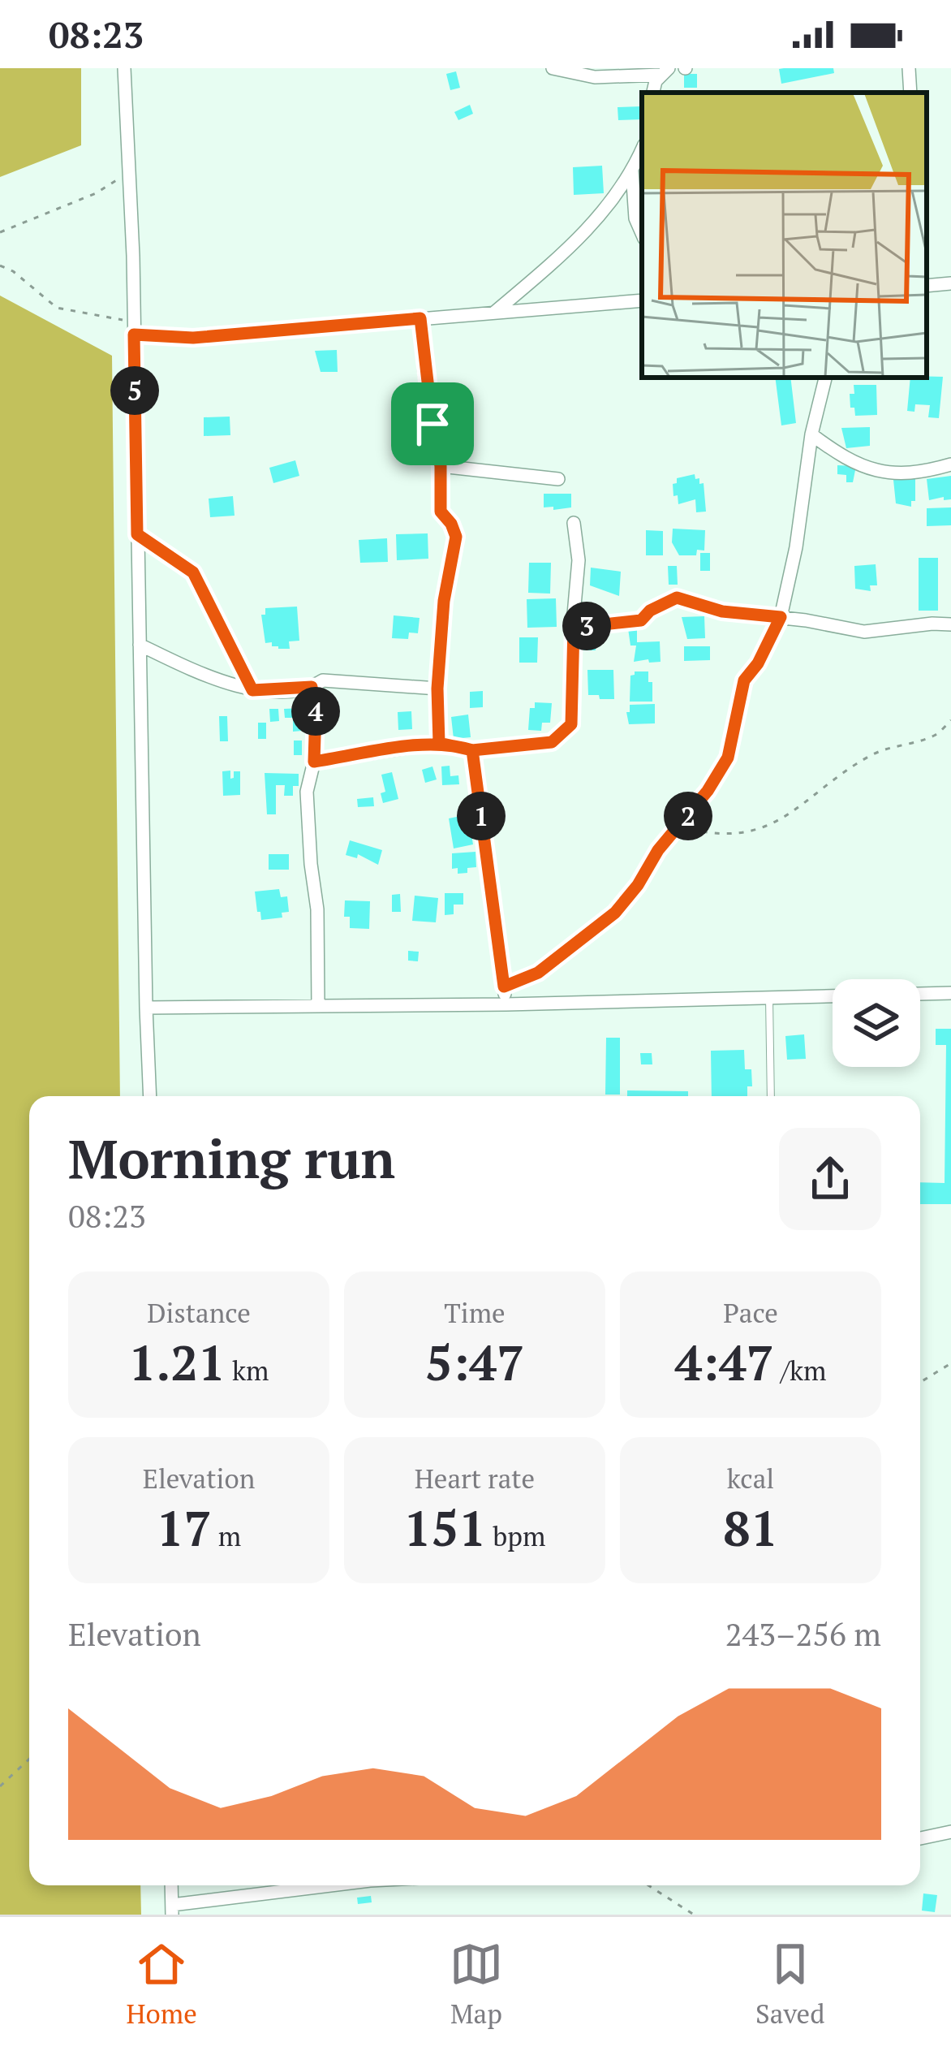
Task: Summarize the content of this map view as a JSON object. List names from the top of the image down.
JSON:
{
  "page": {
    "status": "08:23",
    "pins": [
      "5",
      "3",
      "4",
      "1",
      "2"
    ],
    "heading": ["Morning run", "08:23"],
    "stats": [
      ["Distance", "1.21 km"],
      ["Time", "5:47"],
      ["Pace", "4:47 /km"],
      ["Elevation", "17 m"],
      ["Heart rate", "151 bpm"],
      ["kcal", "81"]
    ],
    "chart": ["Elevation", "243–256 m"],
    "tabs": ["Home", "Map", "Saved"]
  }
}
